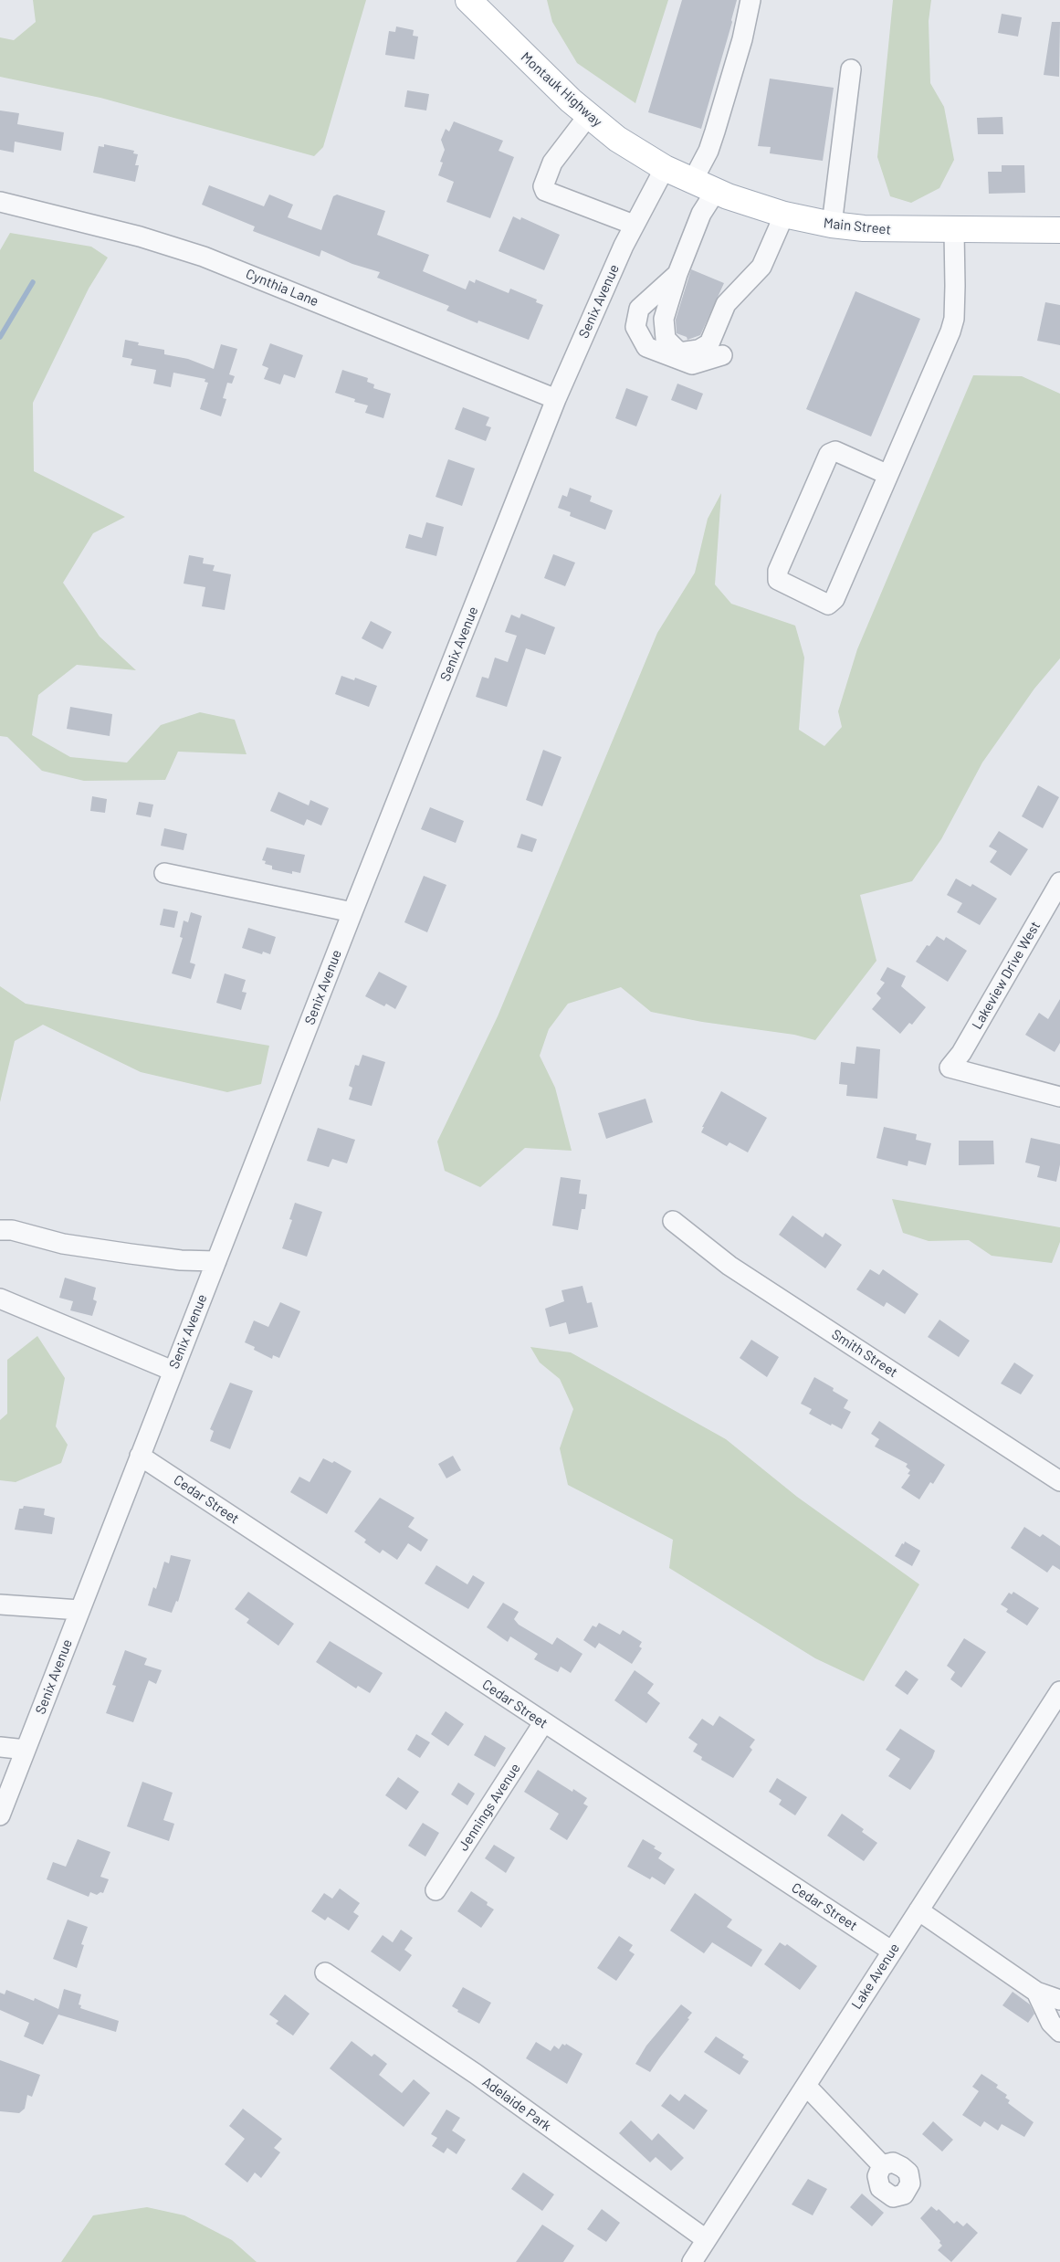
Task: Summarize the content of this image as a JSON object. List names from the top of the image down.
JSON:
{
  "streets": {
    "main road": ["Montauk Highway", "Main Street"],
    "street": [
      "Cynthia Lane",
      "Senix Avenue",
      "Lakeview Drive West",
      "Smith Street",
      "Cedar Street",
      "Jennings Avenue",
      "Lake Avenue",
      "Adelaide Park"
    ]
  },
  "crossings": [
    ["Montauk Highway", "Main Street"],
    ["Montauk Highway", "Senix Avenue"],
    ["Main Street", "Senix Avenue"],
    ["Cynthia Lane", "Senix Avenue"],
    ["Senix Avenue", "Cedar Street"],
    ["Cedar Street", "Jennings Avenue"],
    ["Cedar Street", "Lake Avenue"],
    ["Lake Avenue", "Adelaide Park"]
  ]
}
